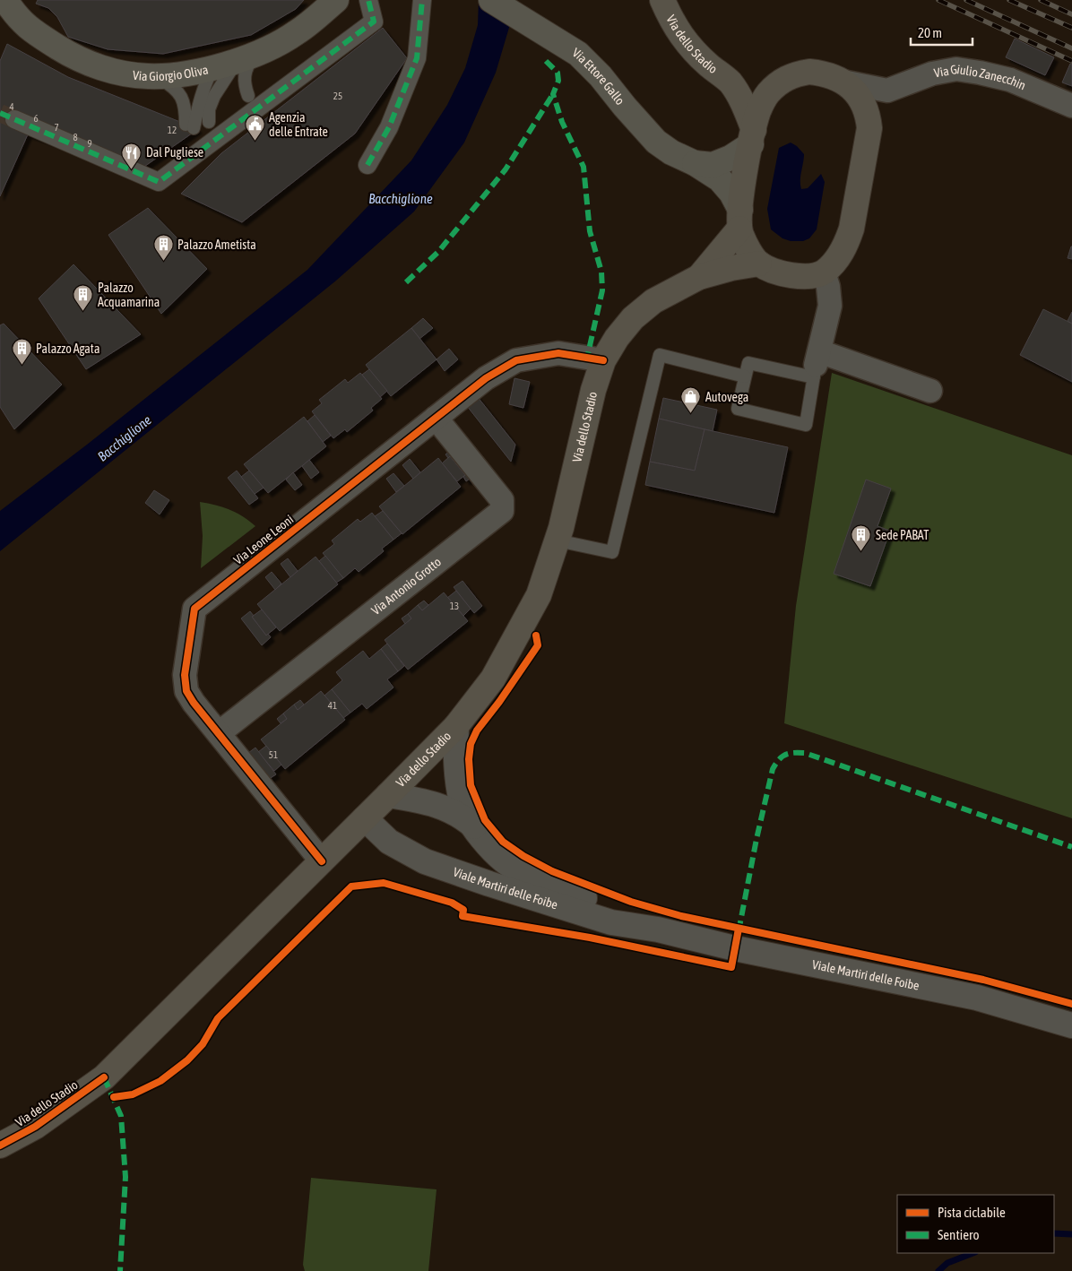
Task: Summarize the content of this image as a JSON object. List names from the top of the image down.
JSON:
{
  "streets": {
    "main road": ["Via dello Stadio", "Via Giorgio Oliva", "Via Ettore Gallo"],
    "street": [
      "Via Giulio Zanecchin",
      "Via Leone Leoni",
      "Via Antonio Grotto",
      "Viale Martiri delle Foibe"
    ]
  },
  "crossings": [
    ["Via dello Stadio", "Via Ettore Gallo"],
    ["Via dello Stadio", "Via Leone Leoni"],
    ["Via dello Stadio", "Viale Martiri delle Foibe"],
    ["Via Leone Leoni", "Via Antonio Grotto"]
  ],
  "water": ["Bacchiglione"],
  "places": {
    "public building": ["Agenzia delle Entrate"],
    "restaurant": ["Dal Pugliese"],
    "building": [
      "Palazzo Ametista",
      "Palazzo Acquamarina",
      "Palazzo Agata",
      "Sede PABAT"
    ],
    "shop": ["Autovega"]
  },
  "house_numbers": [
    "25",
    "4",
    "6",
    "7",
    "12",
    "8",
    "9",
    "13",
    "41",
    "51"
  ],
  "legend": ["Pista ciclabile", "Sentiero"],
  "scale_bar": "20 m"
}
